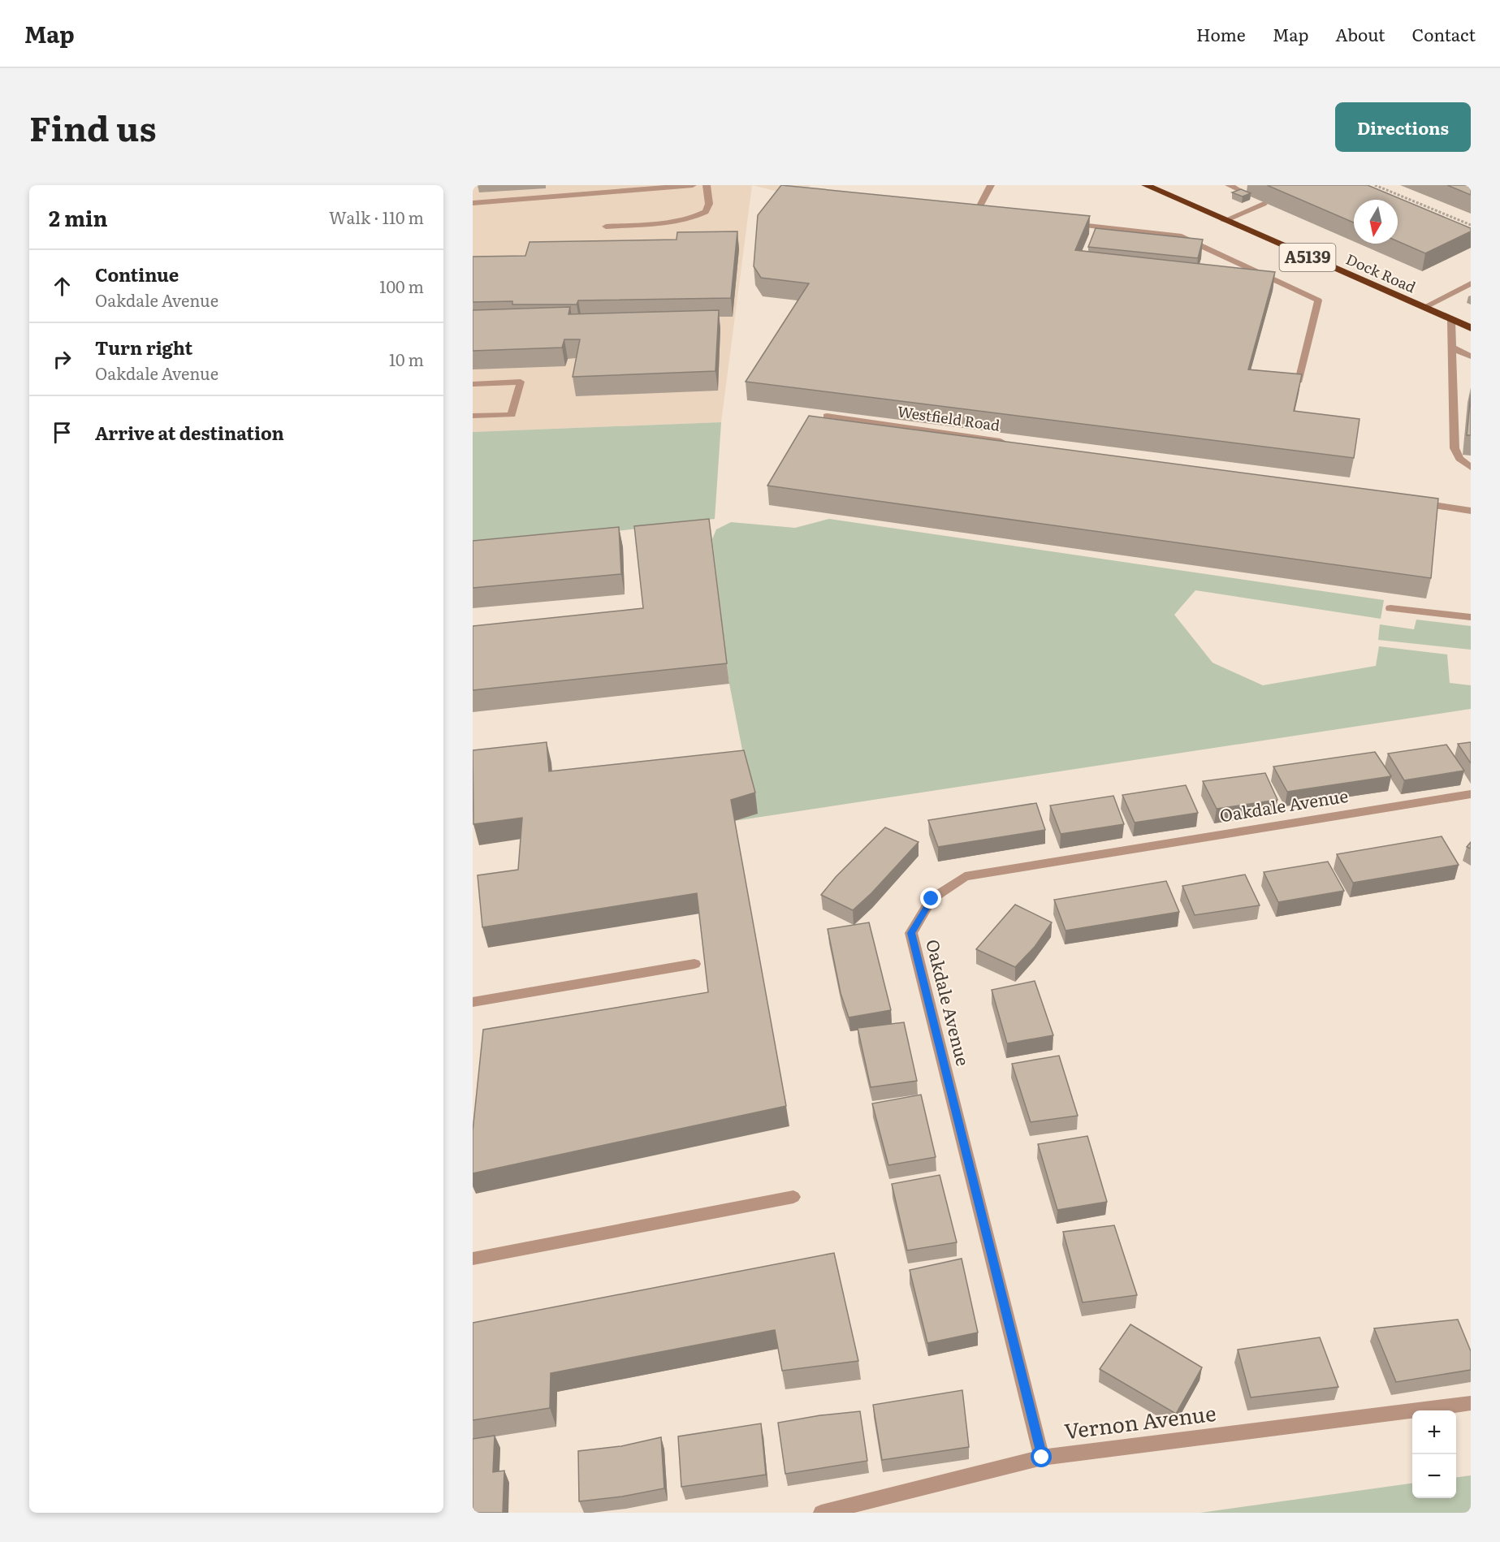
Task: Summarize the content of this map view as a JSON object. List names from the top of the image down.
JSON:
{
  "streets": {
    "highway": ["A5139", "Dock Road"],
    "street": ["Westfield Road", "Oakdale Avenue", "Vernon Avenue"]
  },
  "crossings": [
    ["Oakdale Avenue", "Vernon Avenue"]
  ],
  "north": "bottom",
  "page": {
    "header": "Map",
    "nav": [
      "Home",
      "Map",
      "About",
      "Contact"
    ],
    "title": "Find us",
    "buttons": "Directions",
    "heading": ["2 min", "Walk · 110 m"],
    "list": [
      ["Continue", "Oakdale Avenue", "100 m"],
      ["Turn right", "Oakdale Avenue", "10 m"],
      "Arrive at destination"
    ],
    "map_buttons": ["+", "−"]
  }
}
